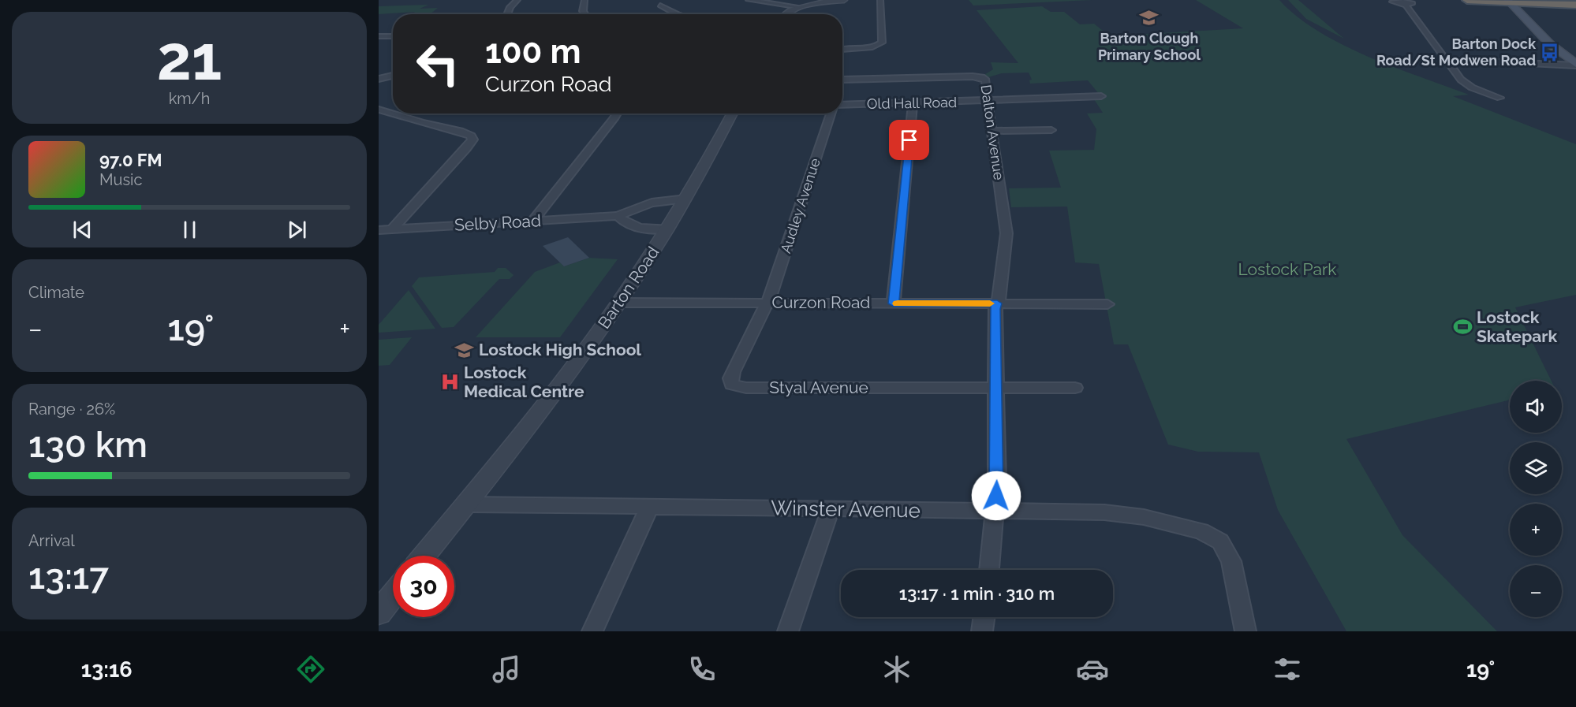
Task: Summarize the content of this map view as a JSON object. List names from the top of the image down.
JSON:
{
  "streets": {
    "street": [
      "Old Hall Road",
      "Dalton Avenue",
      "Audley Avenue",
      "Selby Road",
      "Barton Road",
      "Curzon Road",
      "Styal Avenue",
      "Winster Avenue"
    ]
  },
  "crossings": [
    ["Old Hall Road", "Dalton Avenue"],
    ["Dalton Avenue", "Curzon Road"],
    ["Dalton Avenue", "Styal Avenue"],
    ["Dalton Avenue", "Winster Avenue"],
    ["Audley Avenue", "Curzon Road"],
    ["Audley Avenue", "Styal Avenue"],
    ["Selby Road", "Barton Road"],
    ["Barton Road", "Curzon Road"],
    ["Barton Road", "Winster Avenue"],
    ["Curzon Road", "Styal Avenue"]
  ],
  "parks": ["Lostock Park"],
  "places": {
    "school or university": ["Barton Clough Primary School", "Lostock High School"],
    "bus stop": ["Barton Dock Road/St Modwen Road"],
    "sports": ["Lostock Skatepark"],
    "hospital": ["Lostock Medical Centre"]
  },
  "page": {
    "tile": [
      ["21", "km/h"],
      "Climate",
      ["Range · 26%", "130 km"],
      ["Arrival", "13:17"]
    ],
    "turn": ["100 m", "Curzon Road"],
    "song": ["97.0 FM", "Music"],
    "heat": ["−", "19°", "+"],
    "map_buttons": ["+", "−"],
    "limit": "30",
    "trip": "13:17 · 1 min · 310 m",
    "tabs": ["13:16", "19°"]
  }
}
